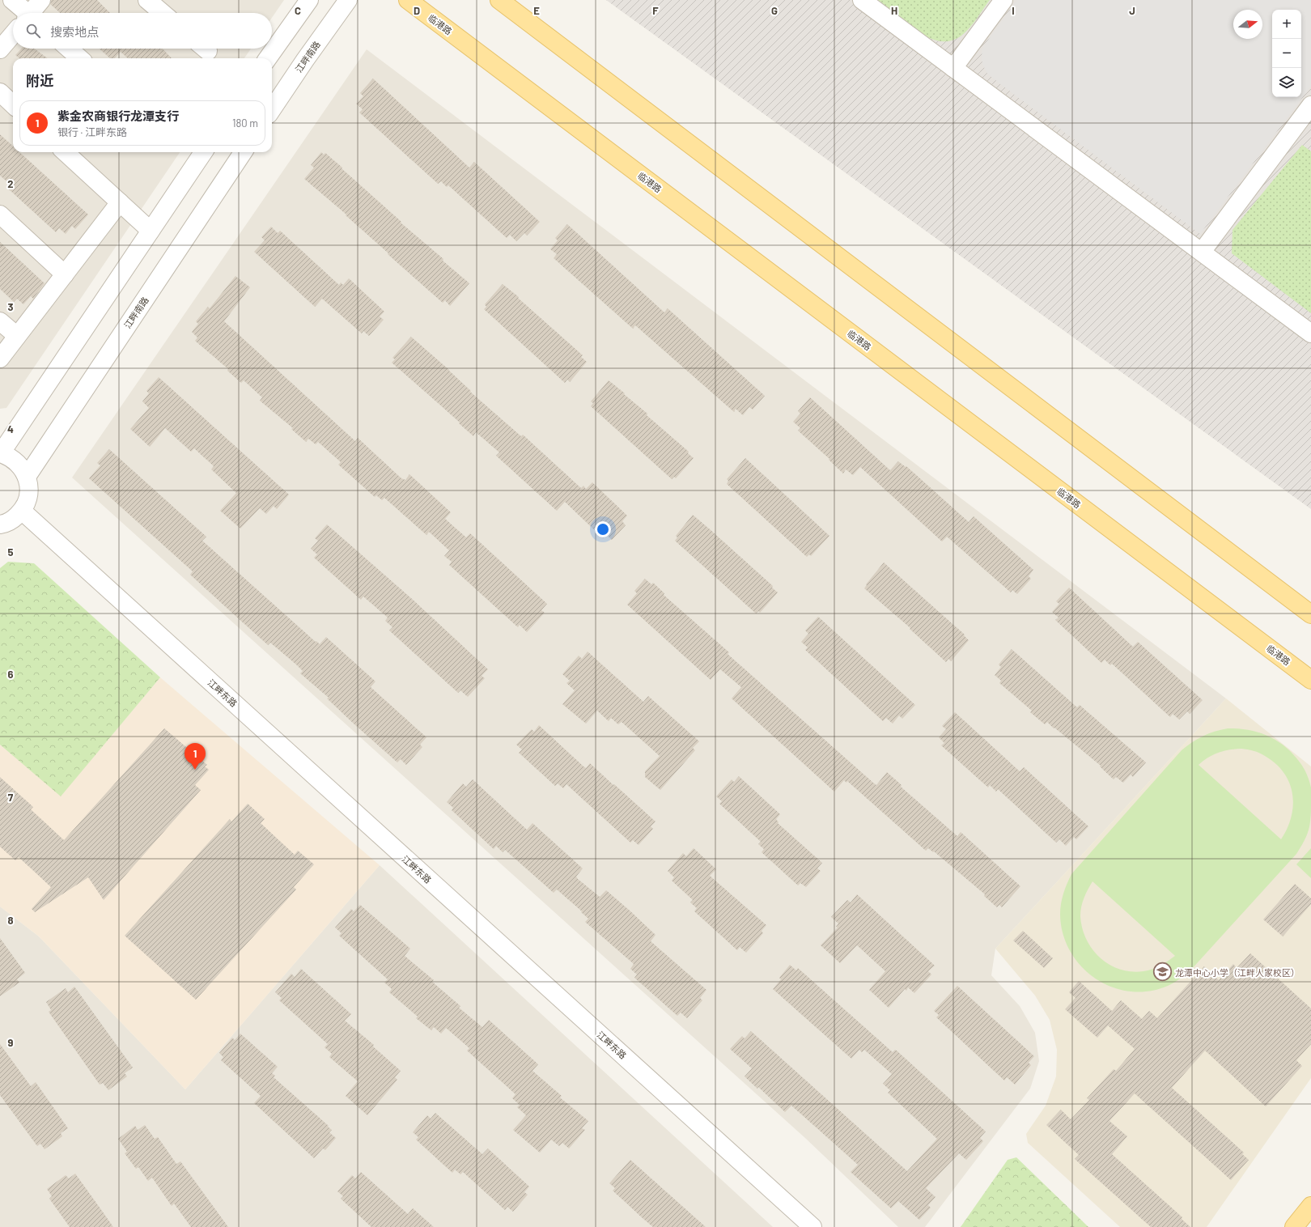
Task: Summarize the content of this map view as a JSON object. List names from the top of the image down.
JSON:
{
  "streets": {
    "main road": ["临港路"],
    "street": ["江畔南路", "江畔东路"]
  },
  "places": {
    "school or university": ["龙潭中心小学（江畔人家校区）"]
  },
  "north": "right",
  "page": {
    "map_buttons": ["+", "−"],
    "search": "搜索地点",
    "heading": "附近",
    "list": [
      {
        "mark": "1",
        "name": "紫金农商银行龙潭支行",
        "note": "银行 · 江畔东路",
        "value": "180 m"
      }
    ],
    "pins": "1"
  },
  "grid": {
    "columns": [
      "C",
      "D",
      "E",
      "F",
      "G",
      "H",
      "I",
      "J"
    ],
    "rows": [
      "2",
      "3",
      "4",
      "5",
      "6",
      "7",
      "8",
      "9"
    ]
  }
}
